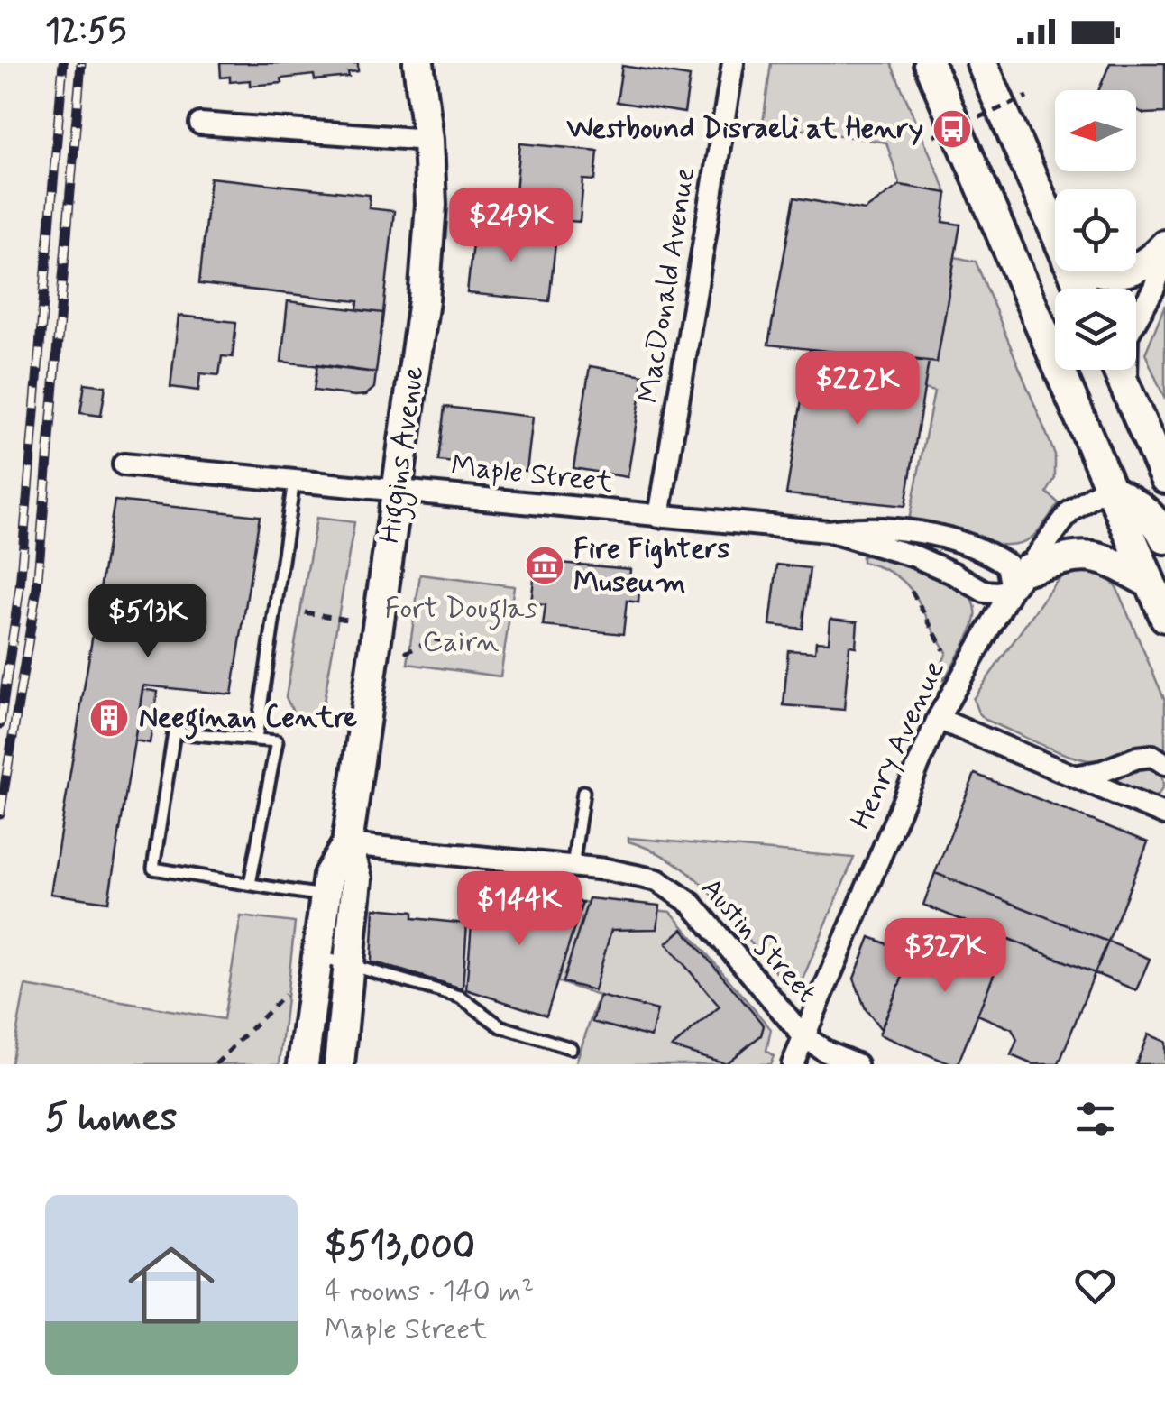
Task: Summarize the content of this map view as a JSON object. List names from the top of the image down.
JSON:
{
  "streets": {
    "main road": ["Higgins Avenue"],
    "street": [
      "MacDonald Avenue",
      "Maple Street",
      "Henry Avenue",
      "Austin Street"
    ]
  },
  "crossings": [
    ["MacDonald Avenue", "Maple Street"],
    ["Higgins Avenue", "Maple Street"],
    ["Higgins Avenue", "Austin Street"],
    ["Maple Street", "Henry Avenue"],
    ["Henry Avenue", "Austin Street"]
  ],
  "parks": ["Fort Douglas Cairn"],
  "places": {
    "bus stop": ["Westbound Disraeli at Henry"],
    "museum": ["Fire Fighters Museum"],
    "building": ["Neeginan Centre"]
  },
  "north": "left",
  "page": {
    "status": "12:55",
    "price": [
      "$249K",
      "$222K",
      "$513K",
      "$144K",
      "$327K"
    ],
    "heading": "5 homes",
    "list": [
      {
        "name": "$513,000",
        "note": "4 rooms · 140 m² · Maple Street"
      }
    ]
  }
}
